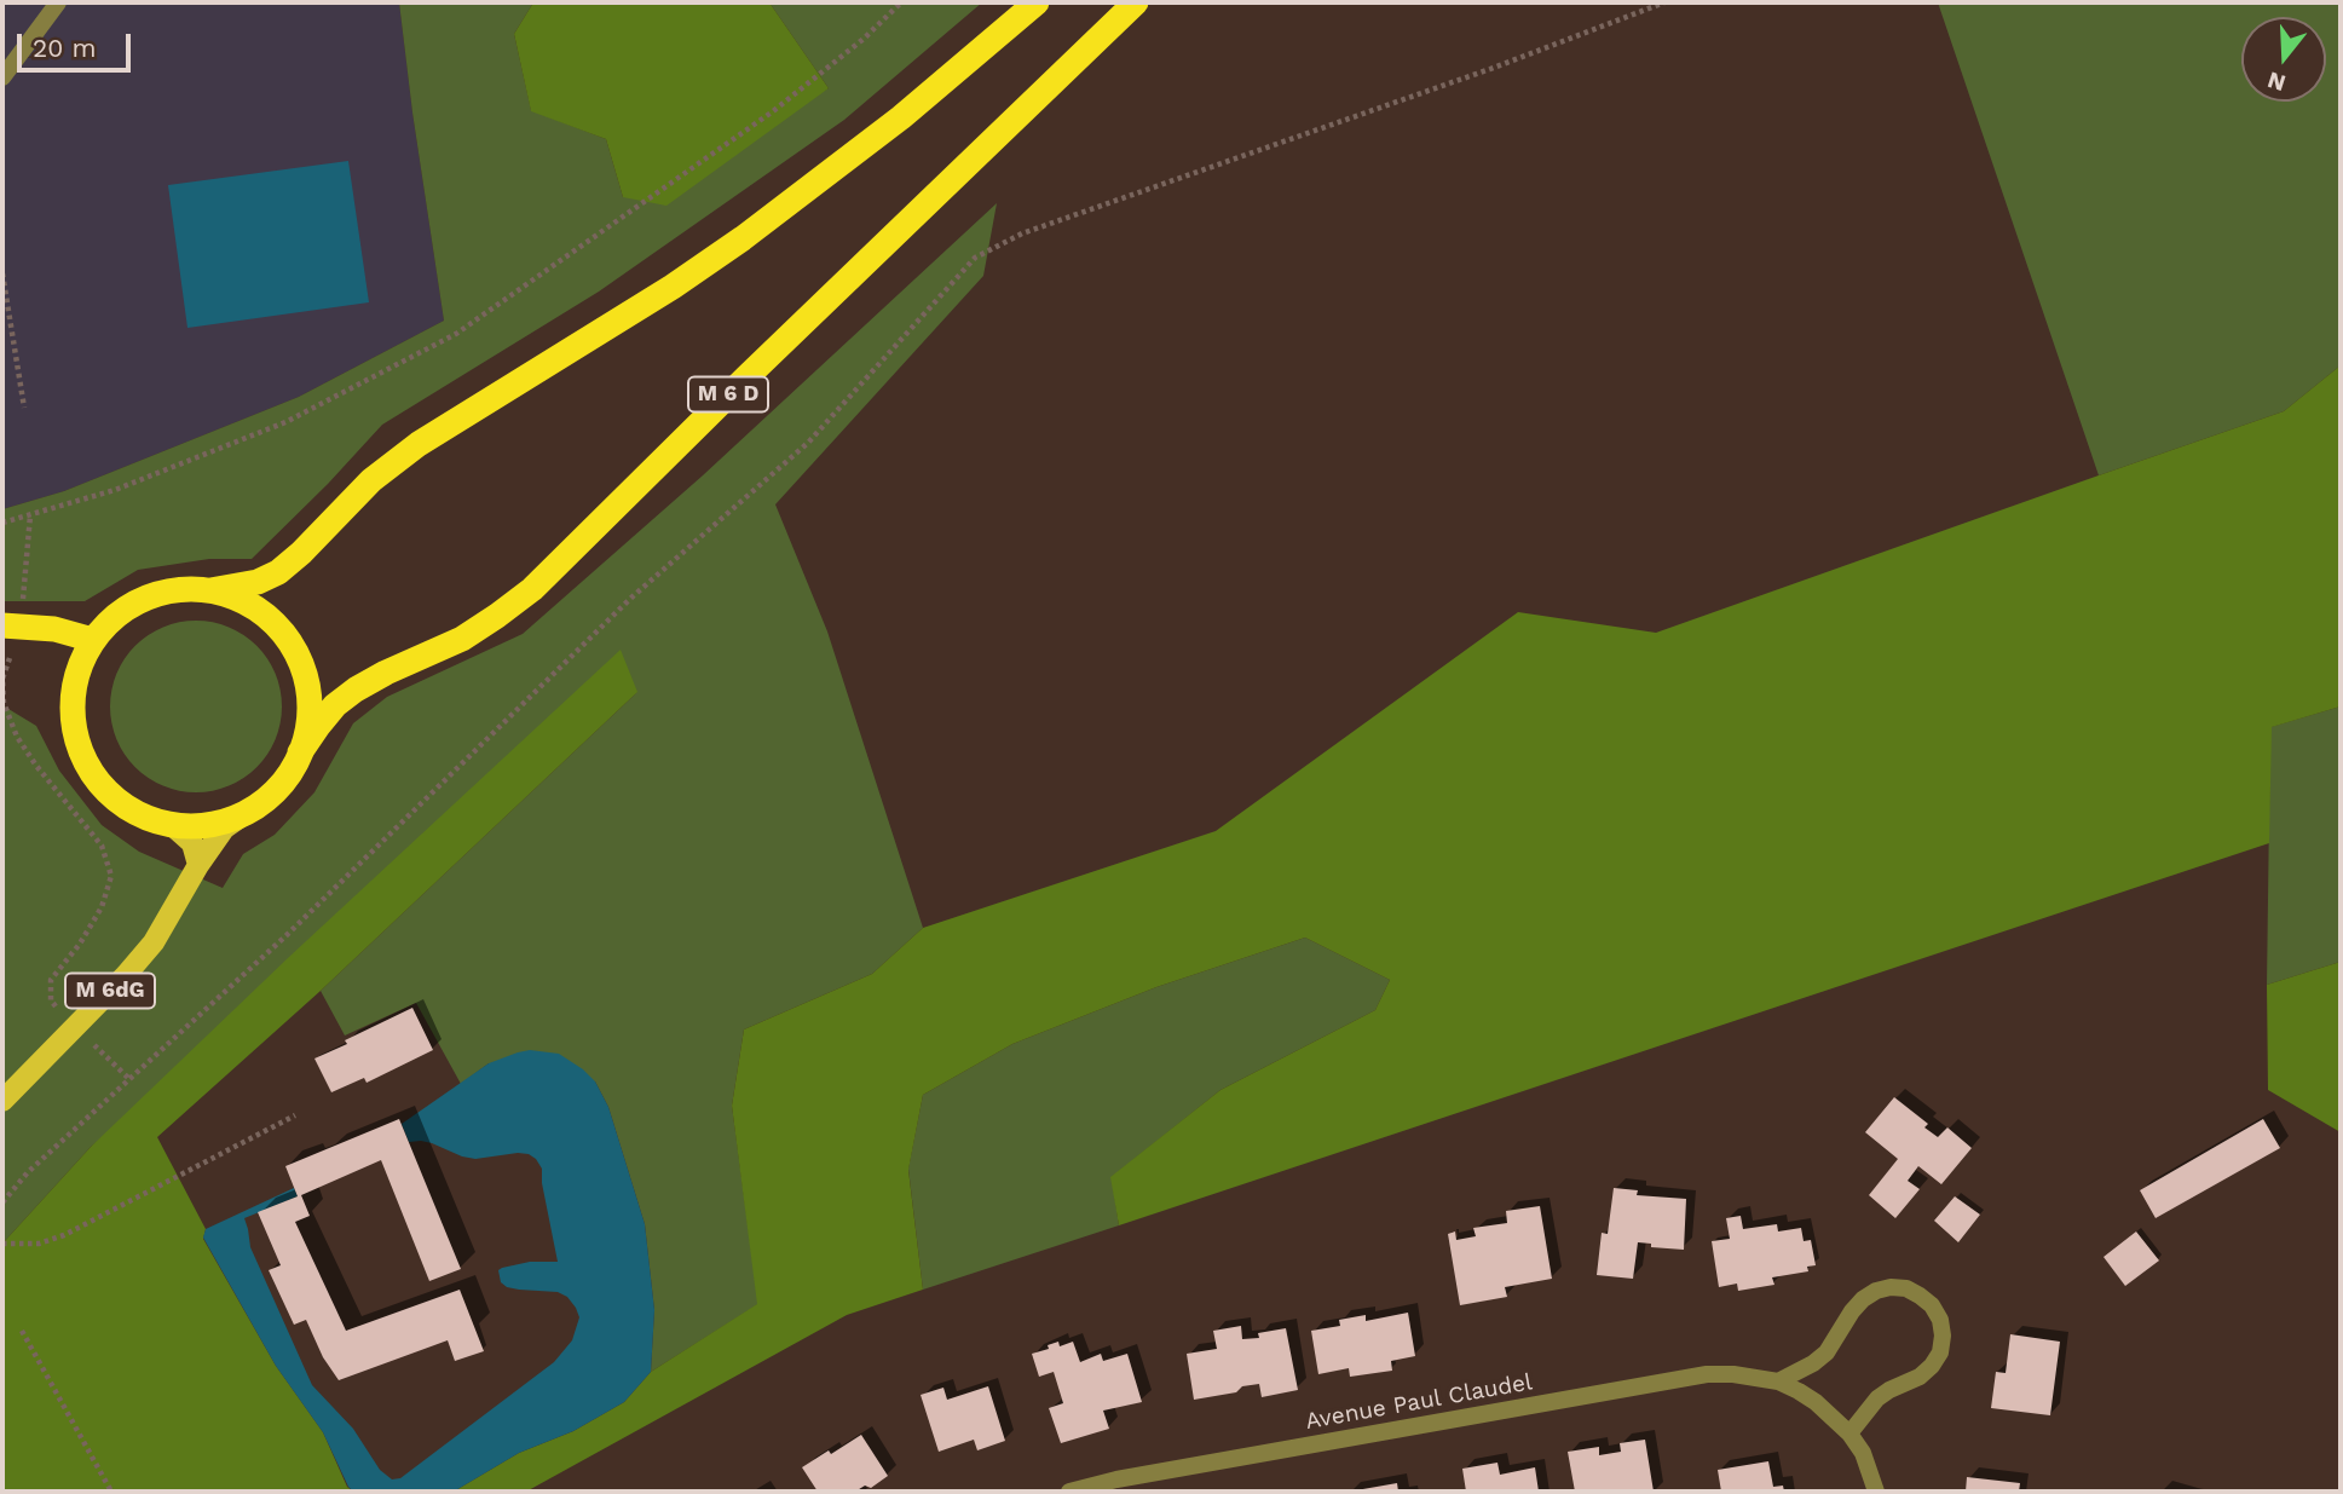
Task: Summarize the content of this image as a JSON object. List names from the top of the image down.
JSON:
{
  "streets": {
    "highway": ["M 6 D"],
    "main road": ["M 6dG"],
    "street": ["Avenue Paul Claudel"]
  },
  "crossings": [
    ["M 6 D", "M 6dG"]
  ],
  "scale_bar": "20 m",
  "north": "bottom"
}
